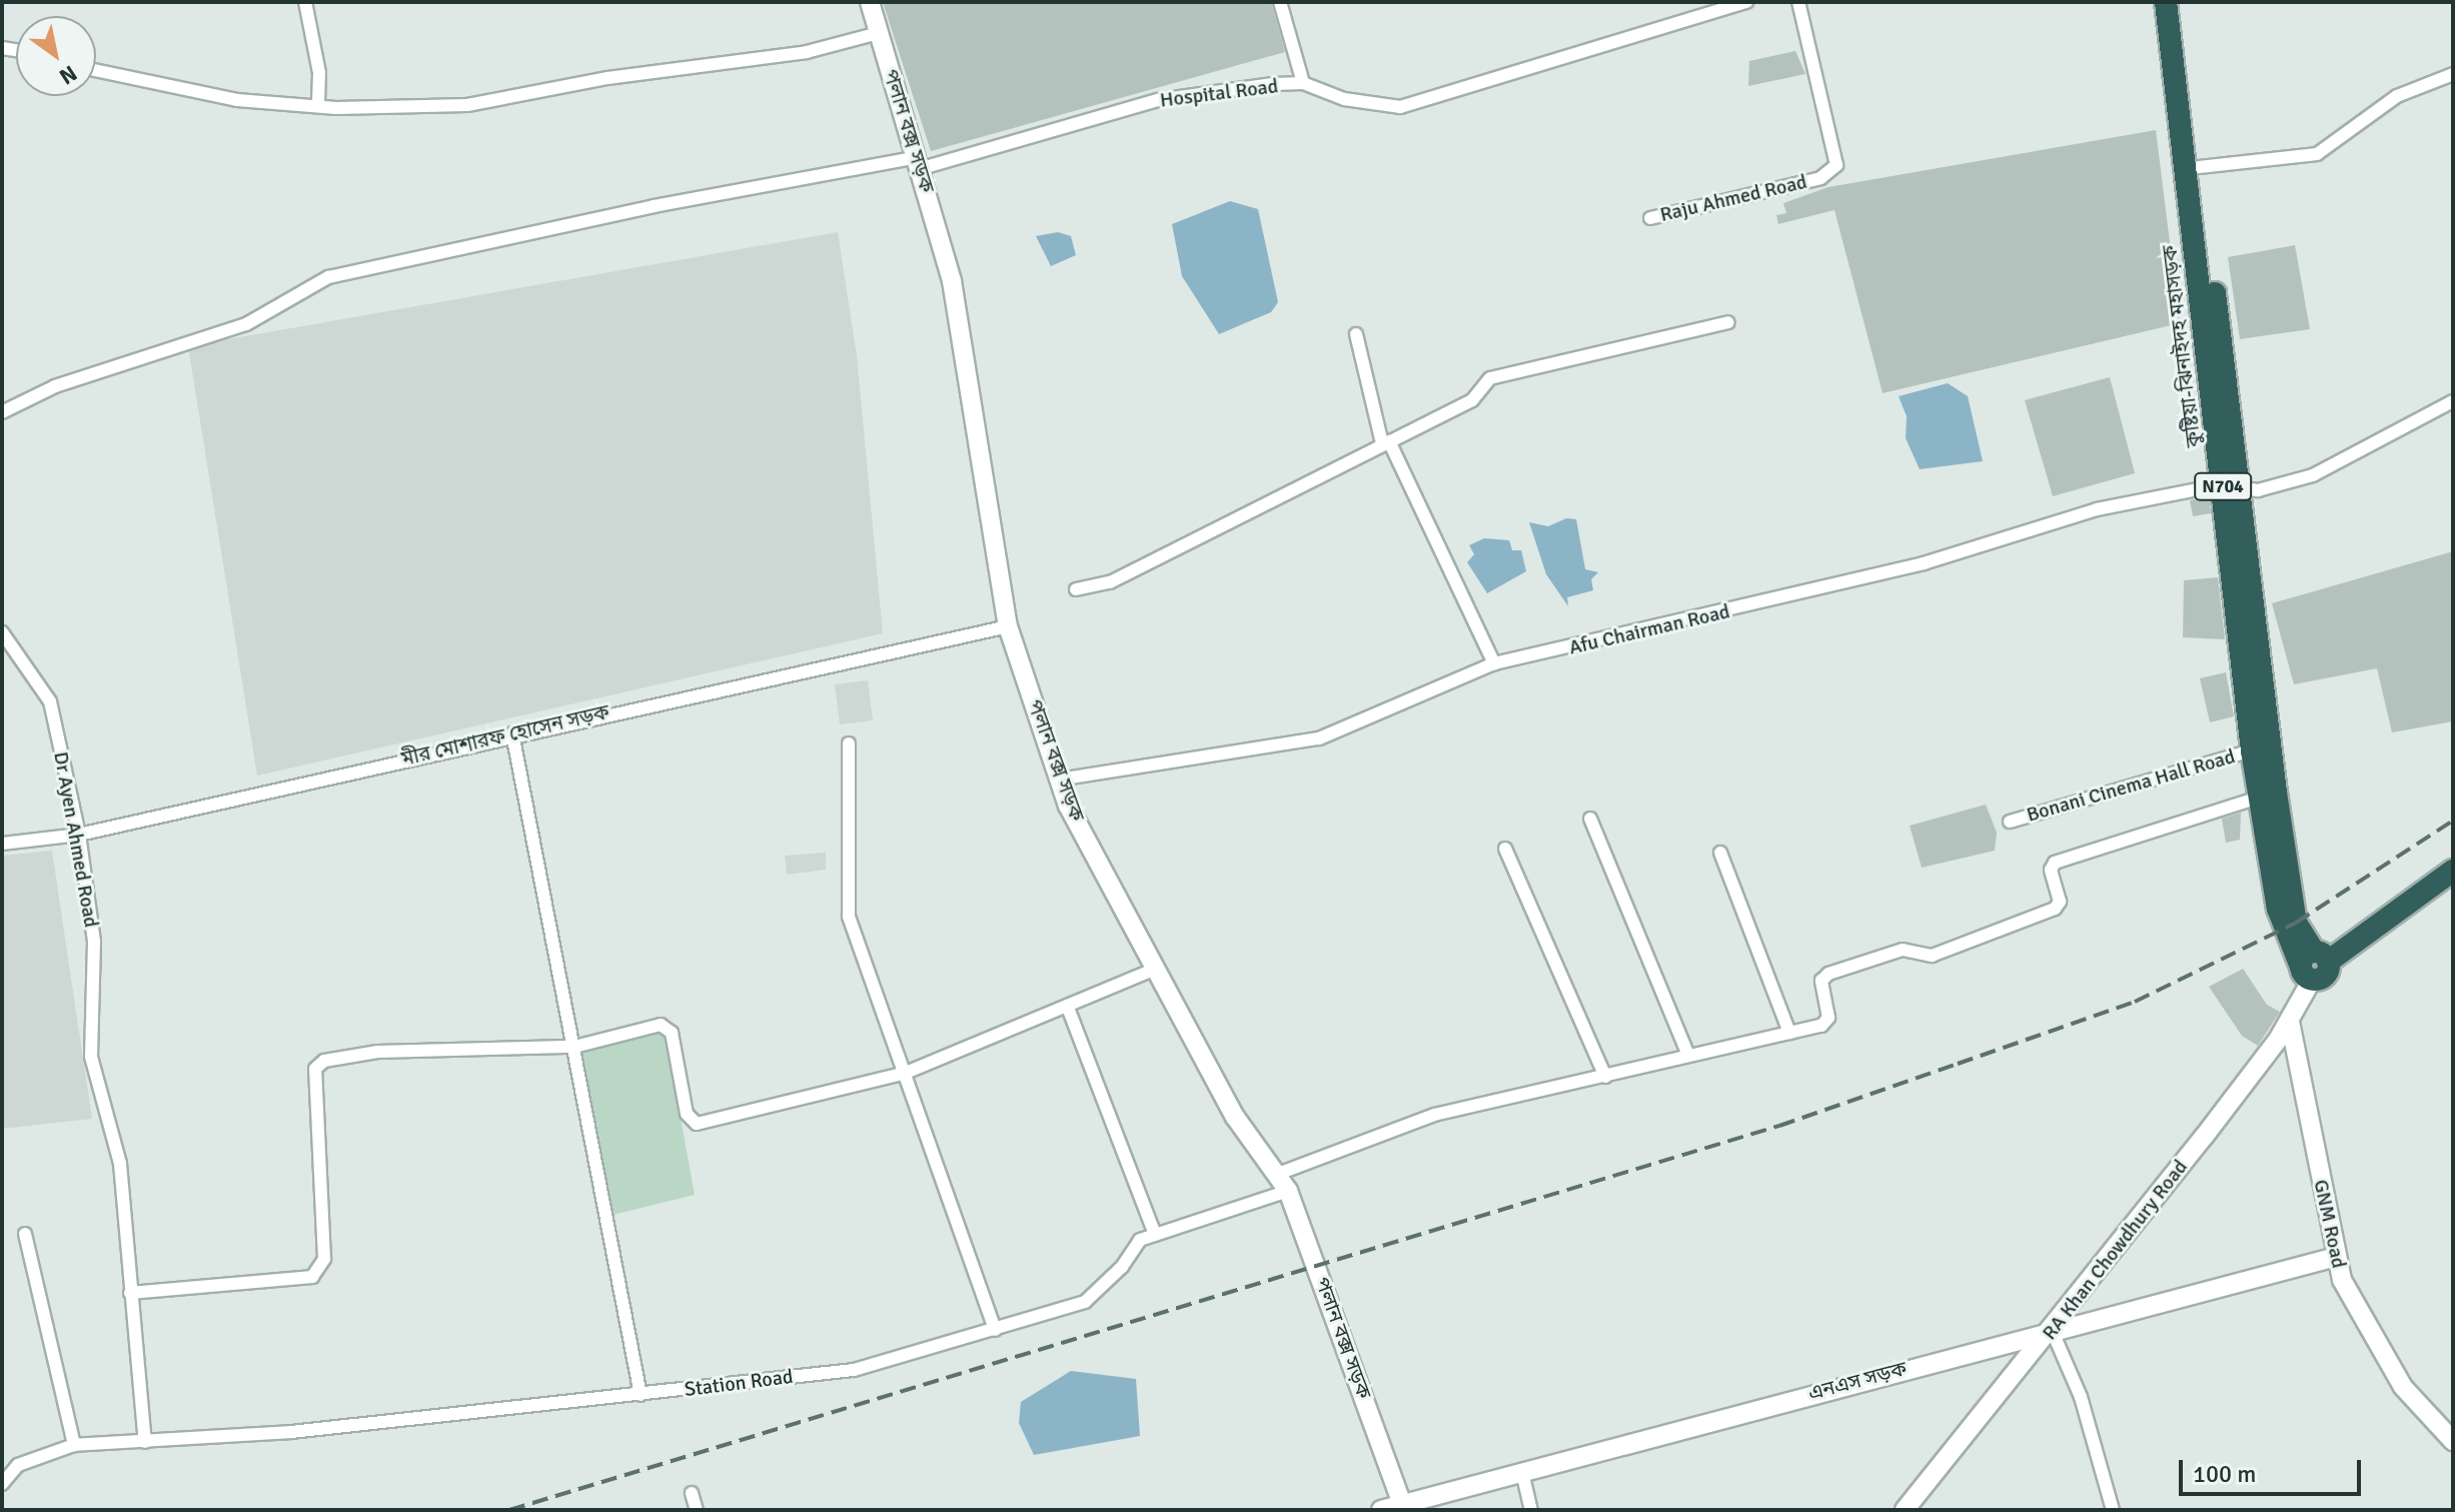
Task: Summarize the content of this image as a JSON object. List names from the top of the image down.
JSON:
{
  "streets": {
    "highway": ["কুষ্টিয়া-ঝিনাইদহ মহাসড়ক", "N704"],
    "main road": [
      "পলান বক্স সড়ক",
      "GNM Road",
      "RA Khan Chowdhury Road",
      "এনএস সড়ক"
    ],
    "street": [
      "Hospital Road",
      "Raju Ahmed Road",
      "Afu Chairman Road",
      "মীর মোশারফ হোসেন সড়ক",
      "Bonani Cinema Hall Road",
      "Dr Ayen Ahmed Road",
      "Station Road"
    ]
  },
  "crossings": [
    ["Hospital Road", "পলান বক্স সড়ক"],
    ["পলান বক্স সড়ক", "Afu Chairman Road"],
    ["পলান বক্স সড়ক", "মীর মোশারফ হোসেন সড়ক"],
    ["পলান বক্স সড়ক", "এনএস সড়ক"],
    ["পলান বক্স সড়ক", "Station Road"],
    ["কুষ্টিয়া-ঝিনাইদহ মহাসড়ক", "Afu Chairman Road"],
    ["কুষ্টিয়া-ঝিনাইদহ মহাসড়ক", "Bonani Cinema Hall Road"],
    ["কুষ্টিয়া-ঝিনাইদহ মহাসড়ক", "RA Khan Chowdhury Road"],
    ["মীর মোশারফ হোসেন সড়ক", "Dr Ayen Ahmed Road"],
    ["Dr Ayen Ahmed Road", "Station Road"],
    ["GNM Road", "RA Khan Chowdhury Road"],
    ["GNM Road", "এনএস সড়ক"],
    ["RA Khan Chowdhury Road", "এনএস সড়ক"]
  ],
  "scale_bar": "100 m",
  "north": "bottom right"
}
